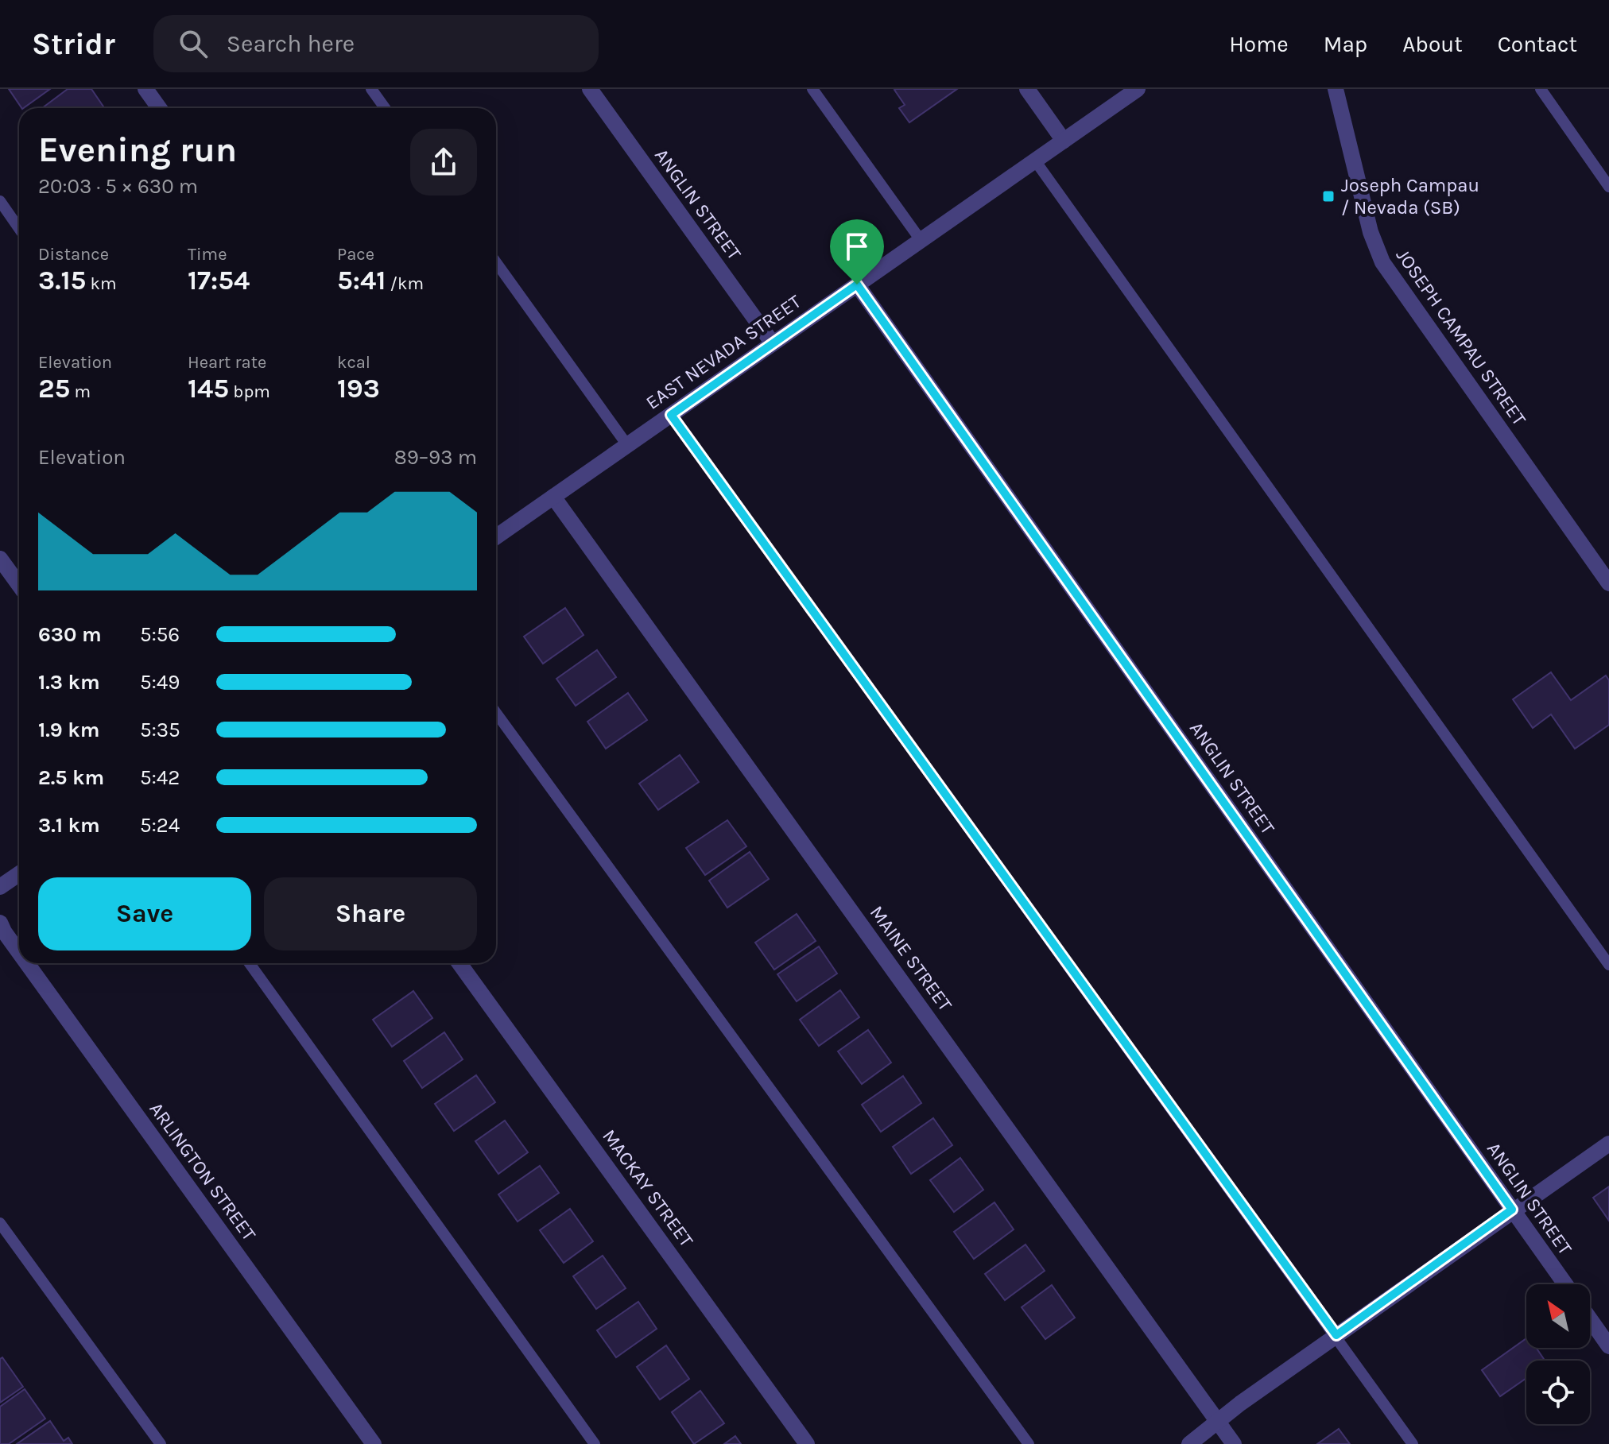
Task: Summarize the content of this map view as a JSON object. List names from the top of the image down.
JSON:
{
  "streets": {
    "street": [
      "ANGLIN STREET",
      "JOSEPH CAMPAU STREET",
      "EAST NEVADA STREET",
      "MAINE STREET",
      "ARLINGTON STREET",
      "MACKAY STREET"
    ]
  },
  "crossings": [
    ["ANGLIN STREET", "EAST NEVADA STREET"],
    ["EAST NEVADA STREET", "MAINE STREET"]
  ],
  "places": {
    "transit": ["Joseph Campau / Nevada (SB)"]
  },
  "north": "top left",
  "page": {
    "header": "Stridr",
    "search": "Search here",
    "nav": [
      "Home",
      "Map",
      "About",
      "Contact"
    ],
    "heading": ["Evening run", "20:03 · 5 × 630 m"],
    "stats": [
      ["Distance", "3.15 km"],
      ["Time", "17:54"],
      ["Pace", "5:41 /km"],
      ["Elevation", "25 m"],
      ["Heart rate", "145 bpm"],
      ["kcal", "193"]
    ],
    "chart": ["Elevation", "89–93 m"],
    "list": [
      {
        "name": "630 m",
        "note": "5:56"
      },
      {
        "name": "1.3 km",
        "note": "5:49"
      },
      {
        "name": "1.9 km",
        "note": "5:35"
      },
      {
        "name": "2.5 km",
        "note": "5:42"
      },
      {
        "name": "3.1 km",
        "note": "5:24"
      }
    ],
    "buttons": ["Save", "Share"]
  }
}
